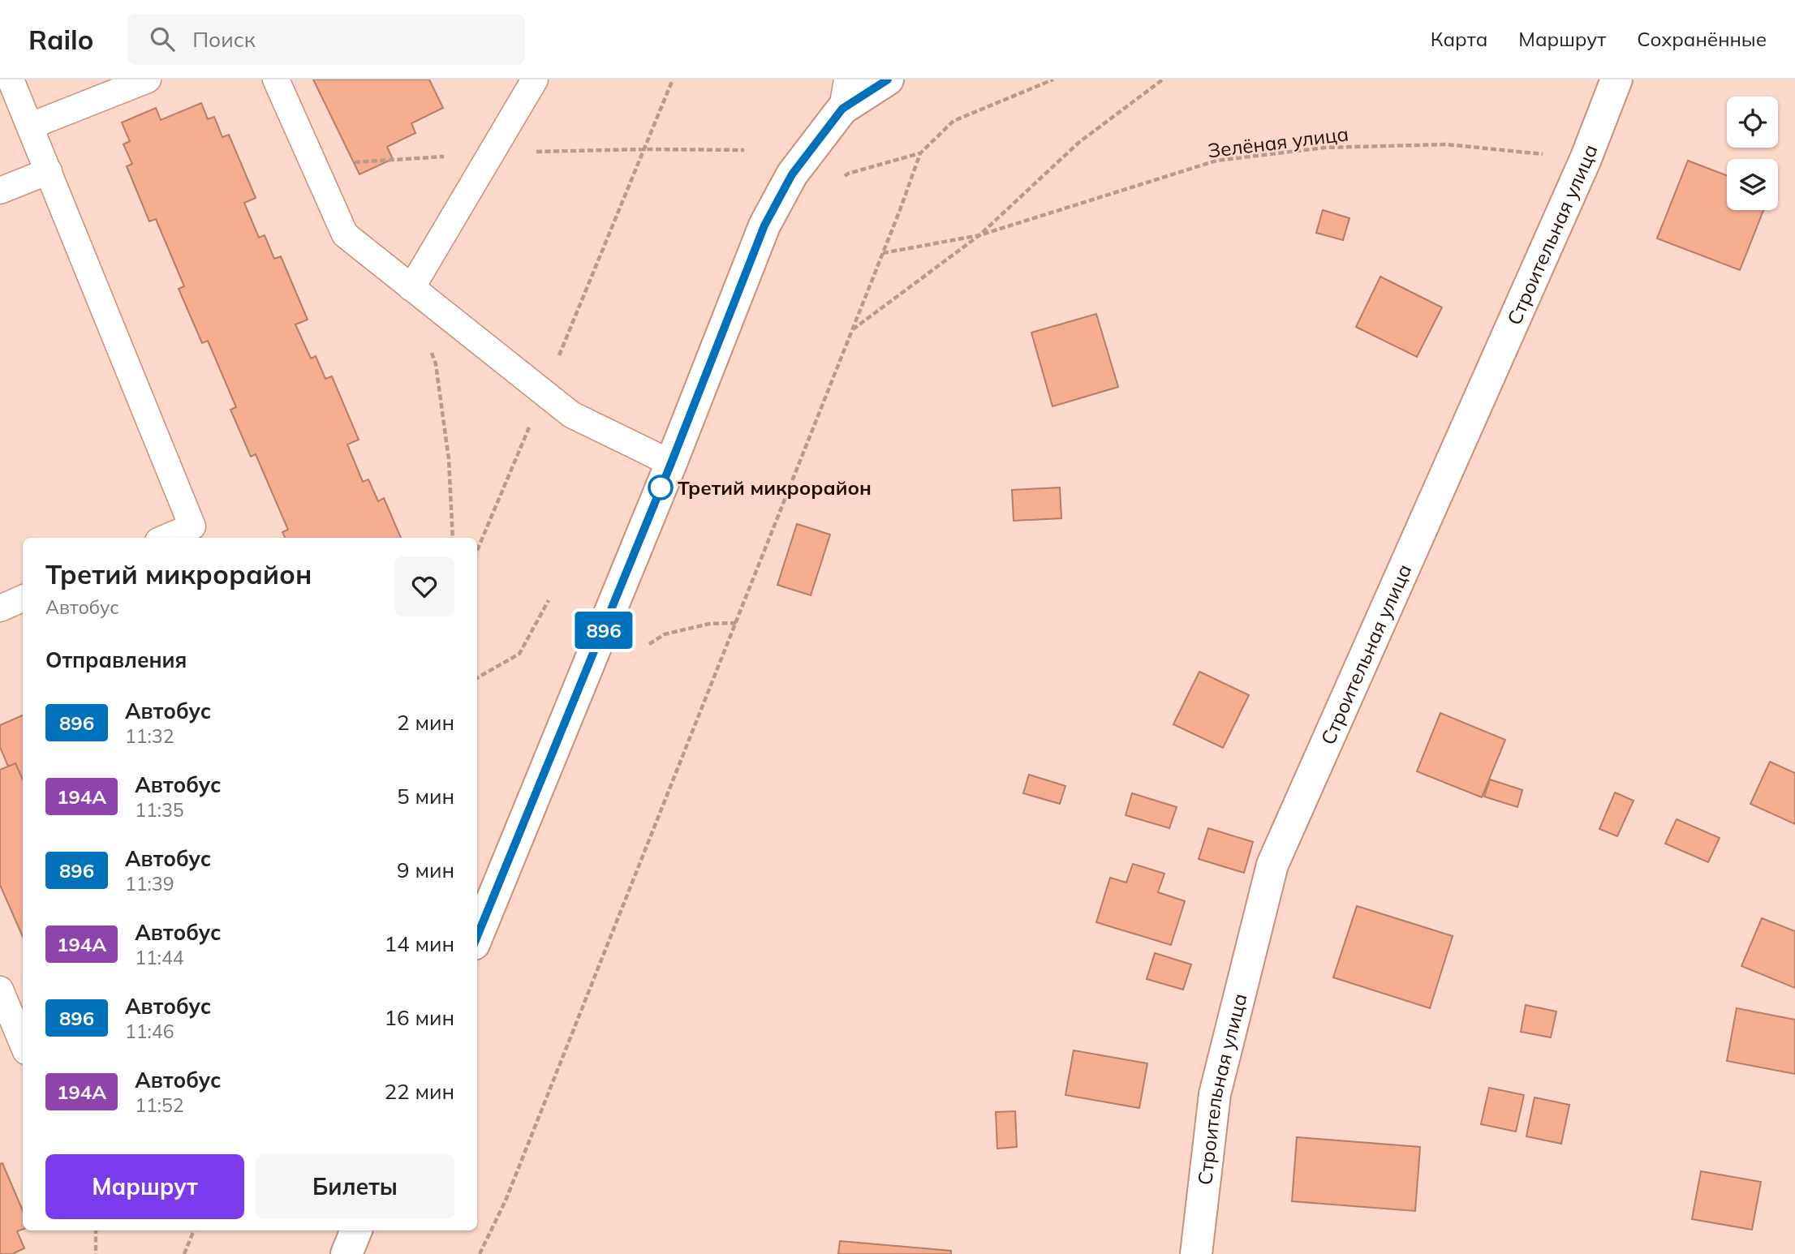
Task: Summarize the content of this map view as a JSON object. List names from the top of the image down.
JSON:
{
  "streets": {
    "street": ["Строительная улица"],
    "path": ["Зелёная улица"]
  },
  "crossings": [
    ["Зелёная улица", "Строительная улица"]
  ],
  "places": ["Третий микрорайон"],
  "lines": ["bus line 896"],
  "page": {
    "header": "Railo",
    "search": "Поиск",
    "nav": ["Карта", "Маршрут", "Сохранённые"],
    "on_map": "896",
    "heading": [
      ["Третий микрорайон", "Автобус"],
      "Отправления"
    ],
    "list": [
      {
        "mark": "896",
        "name": "Автобус",
        "note": "11:32",
        "value": "2 мин"
      },
      {
        "mark": "194А",
        "name": "Автобус",
        "note": "11:35",
        "value": "5 мин"
      },
      {
        "mark": "896",
        "name": "Автобус",
        "note": "11:39",
        "value": "9 мин"
      },
      {
        "mark": "194А",
        "name": "Автобус",
        "note": "11:44",
        "value": "14 мин"
      },
      {
        "mark": "896",
        "name": "Автобус",
        "note": "11:46",
        "value": "16 мин"
      },
      {
        "mark": "194А",
        "name": "Автобус",
        "note": "11:52",
        "value": "22 мин"
      }
    ],
    "buttons": ["Маршрут", "Билеты"]
  }
}
